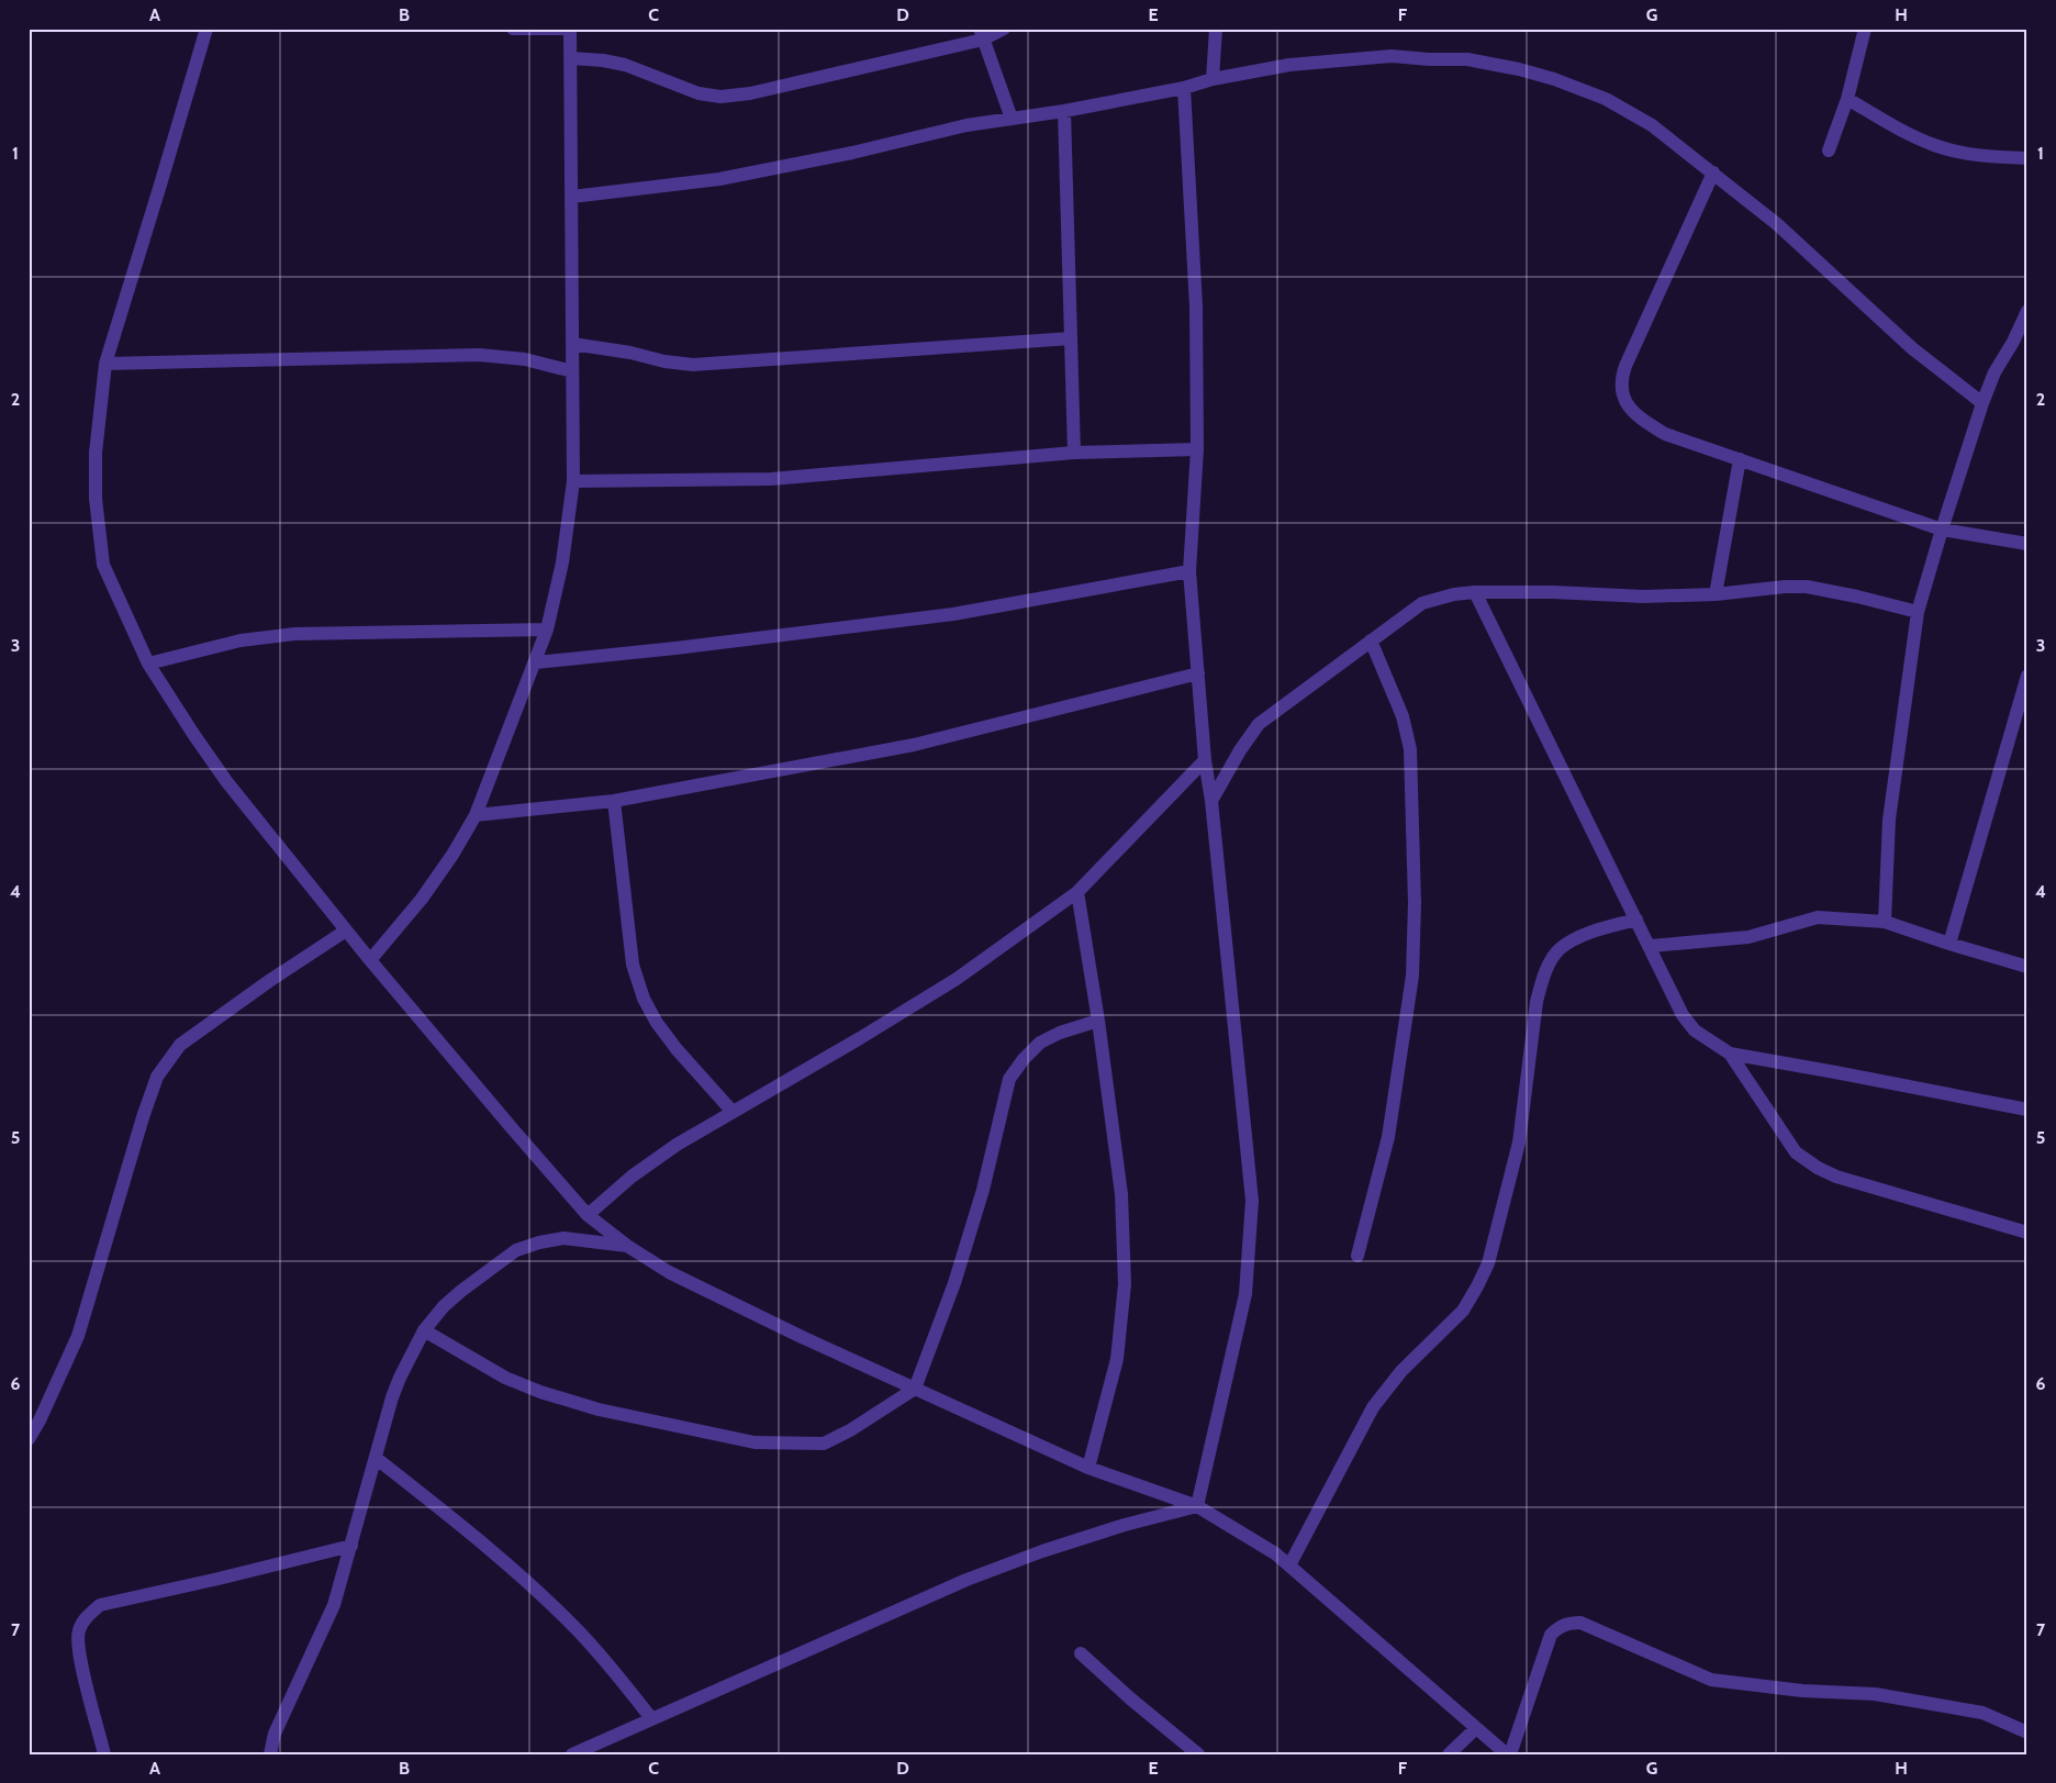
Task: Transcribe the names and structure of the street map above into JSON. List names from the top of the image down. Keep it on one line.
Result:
{"grid":{"columns":["A","B","C","D","E","F","G","H"],"rows":["1","2","3","4","5","6","7"]}}
